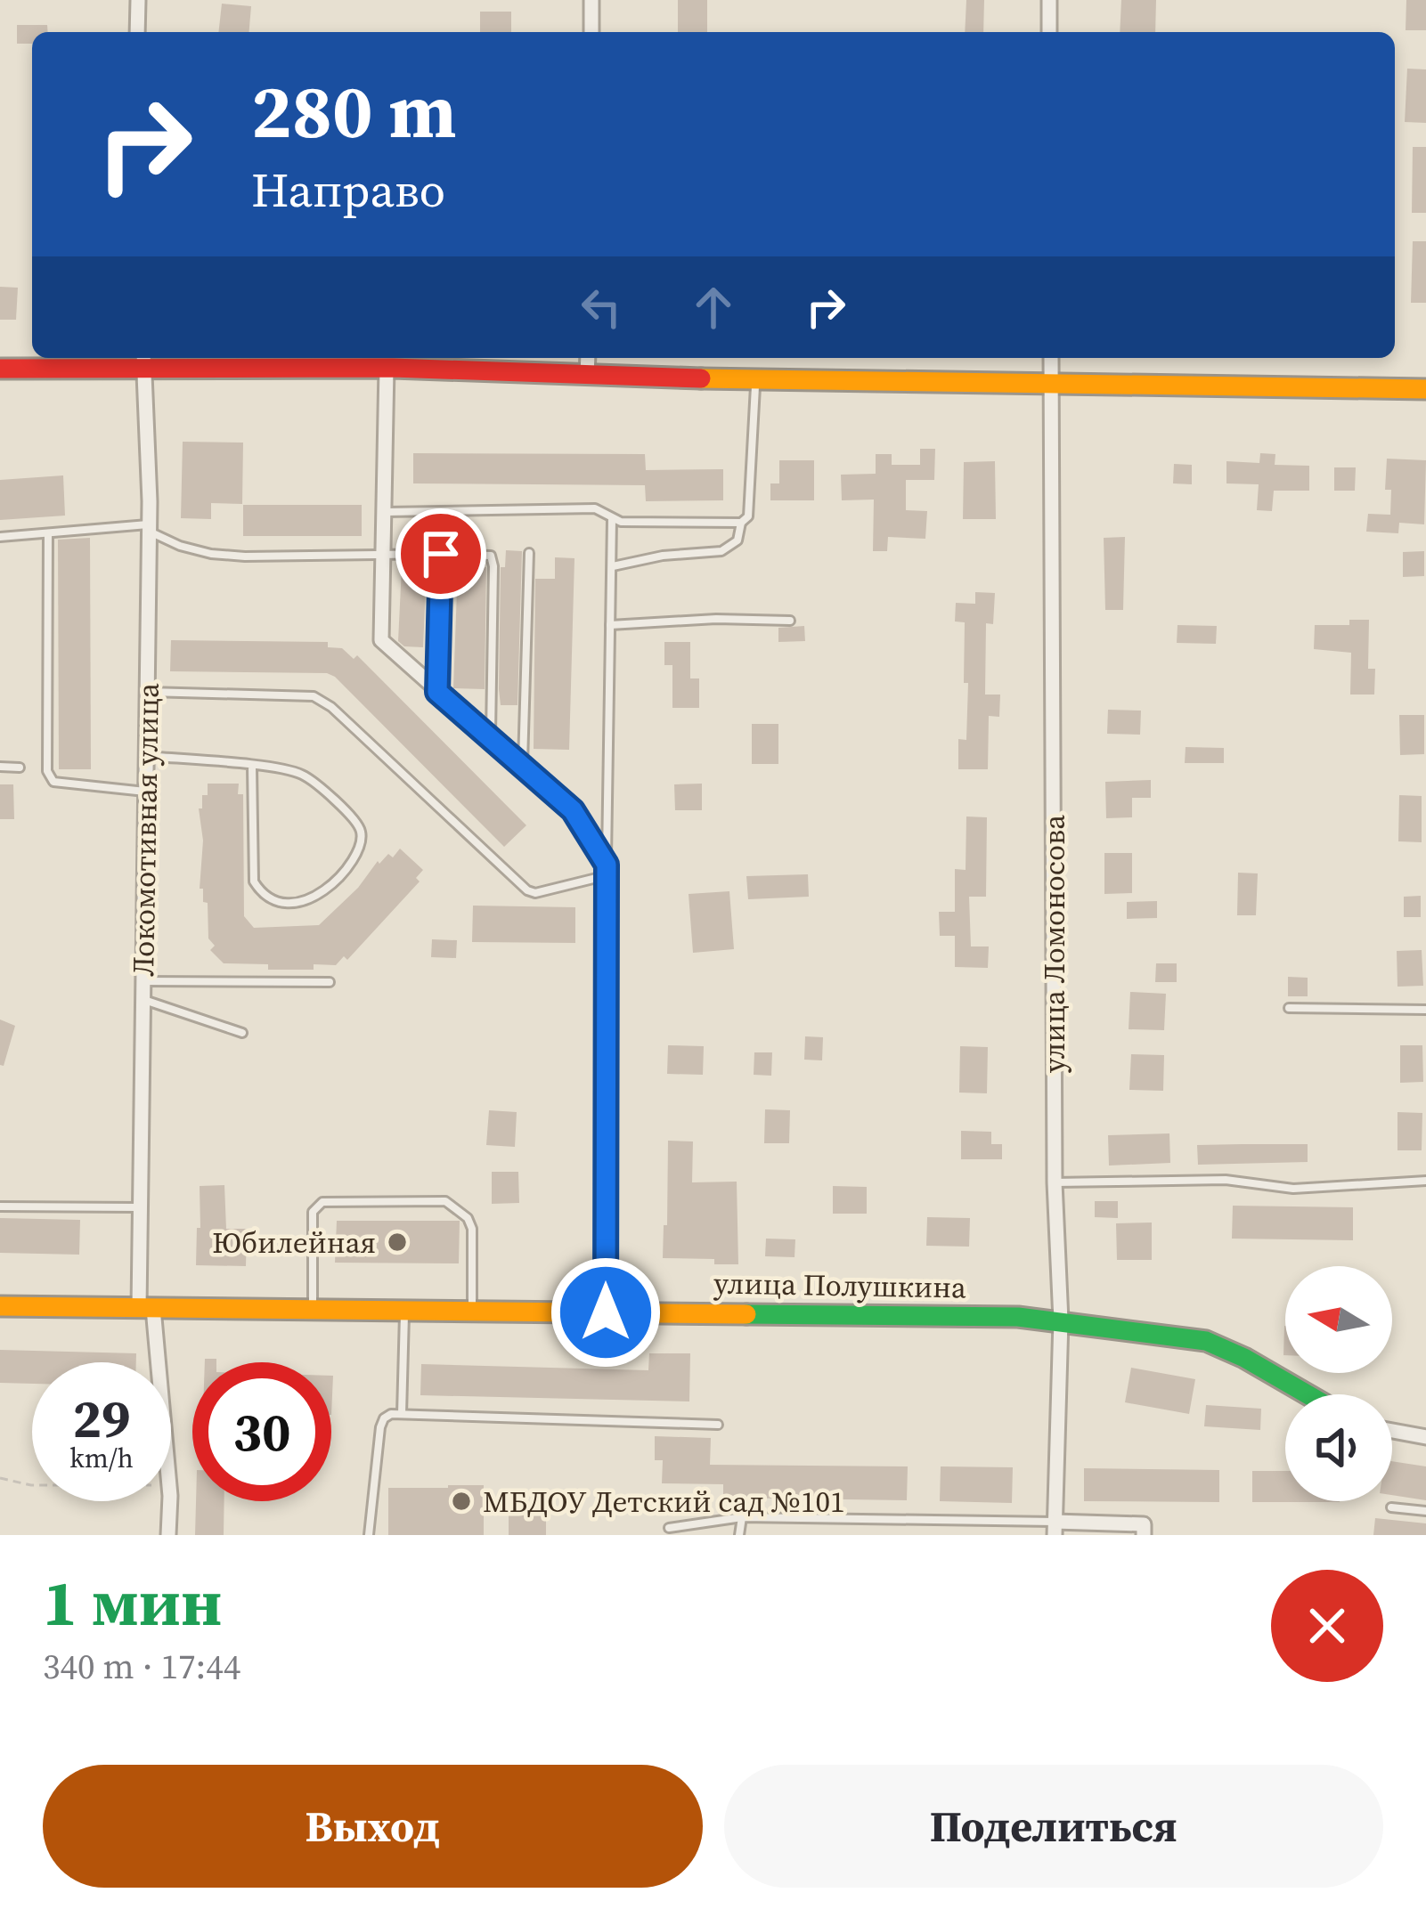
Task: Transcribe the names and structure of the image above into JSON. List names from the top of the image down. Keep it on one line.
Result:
{"streets":{"main road":["улица Полушкина"],"street":["Локомотивная улица","улица Ломоносова"]},"crossings":[["Локомотивная улица","улица Полушкина"],["улица Ломоносова","улица Полушкина"]],"places":["Юбилейная","МБДОУ Детский сад №101"],"north":"left","page":{"turn":["280 m","Направо"],"speed":"29 km/h","limit":"30","heading":["1 мин","340 m · 17:44"],"buttons":["Выход","Поделиться"]}}
